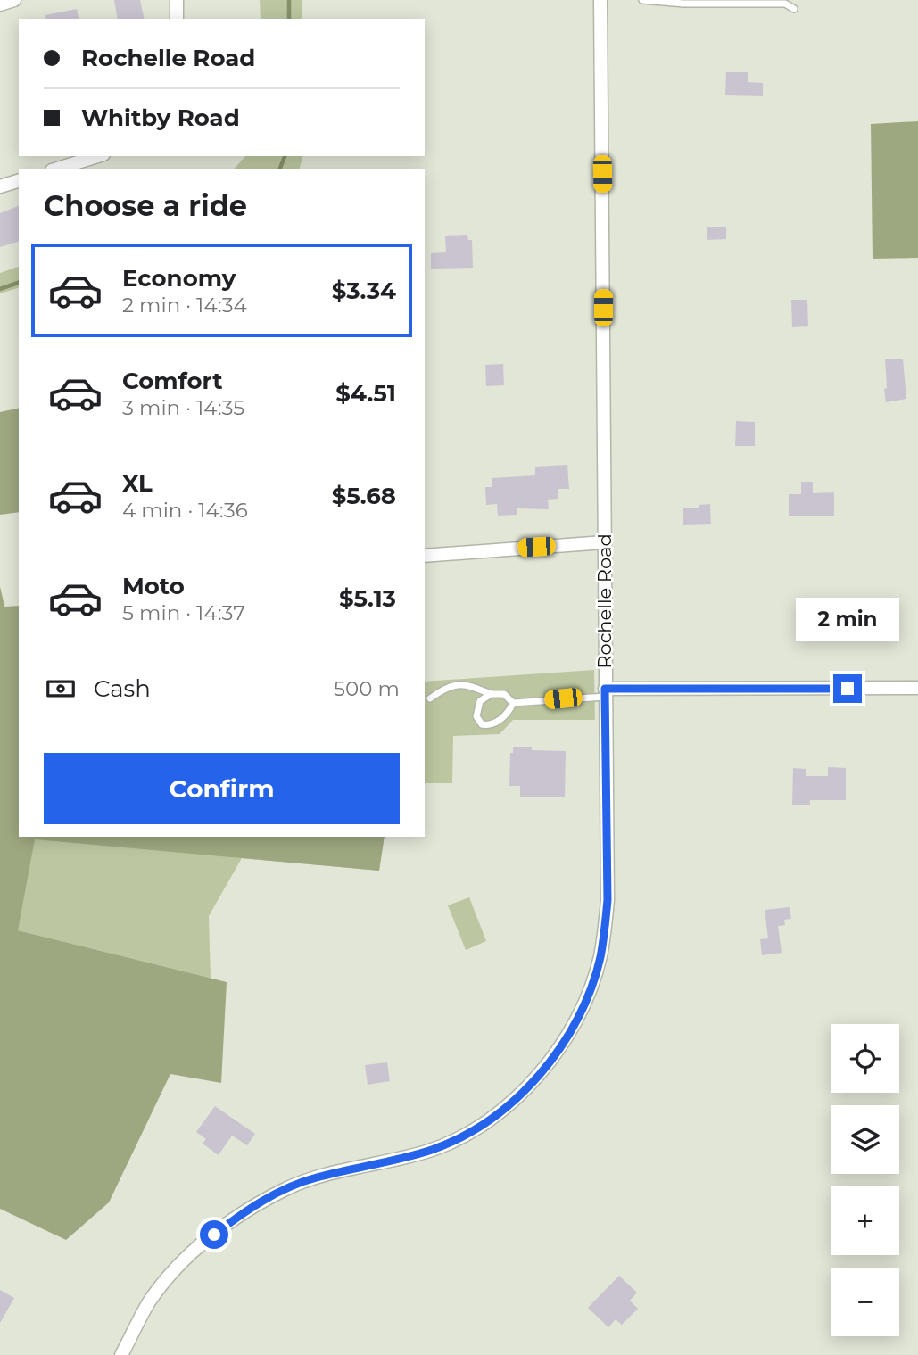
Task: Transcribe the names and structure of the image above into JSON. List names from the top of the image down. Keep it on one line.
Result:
{"streets":{"street":["Rochelle Road"]},"page":{"banner":["Rochelle Road","Whitby Road"],"heading":"Choose a ride","list":[{"name":"Economy","note":"2 min · 14:34","value":"$3.34"},{"name":"Comfort","note":"3 min · 14:35","value":"$4.51"},{"name":"XL","note":"4 min · 14:36","value":"$5.68"},{"name":"Moto","note":"5 min · 14:37","value":"$5.13"}],"bubble":"2 min","pay":["Cash","500 m"],"buttons":"Confirm","map_buttons":["+","−"]}}
